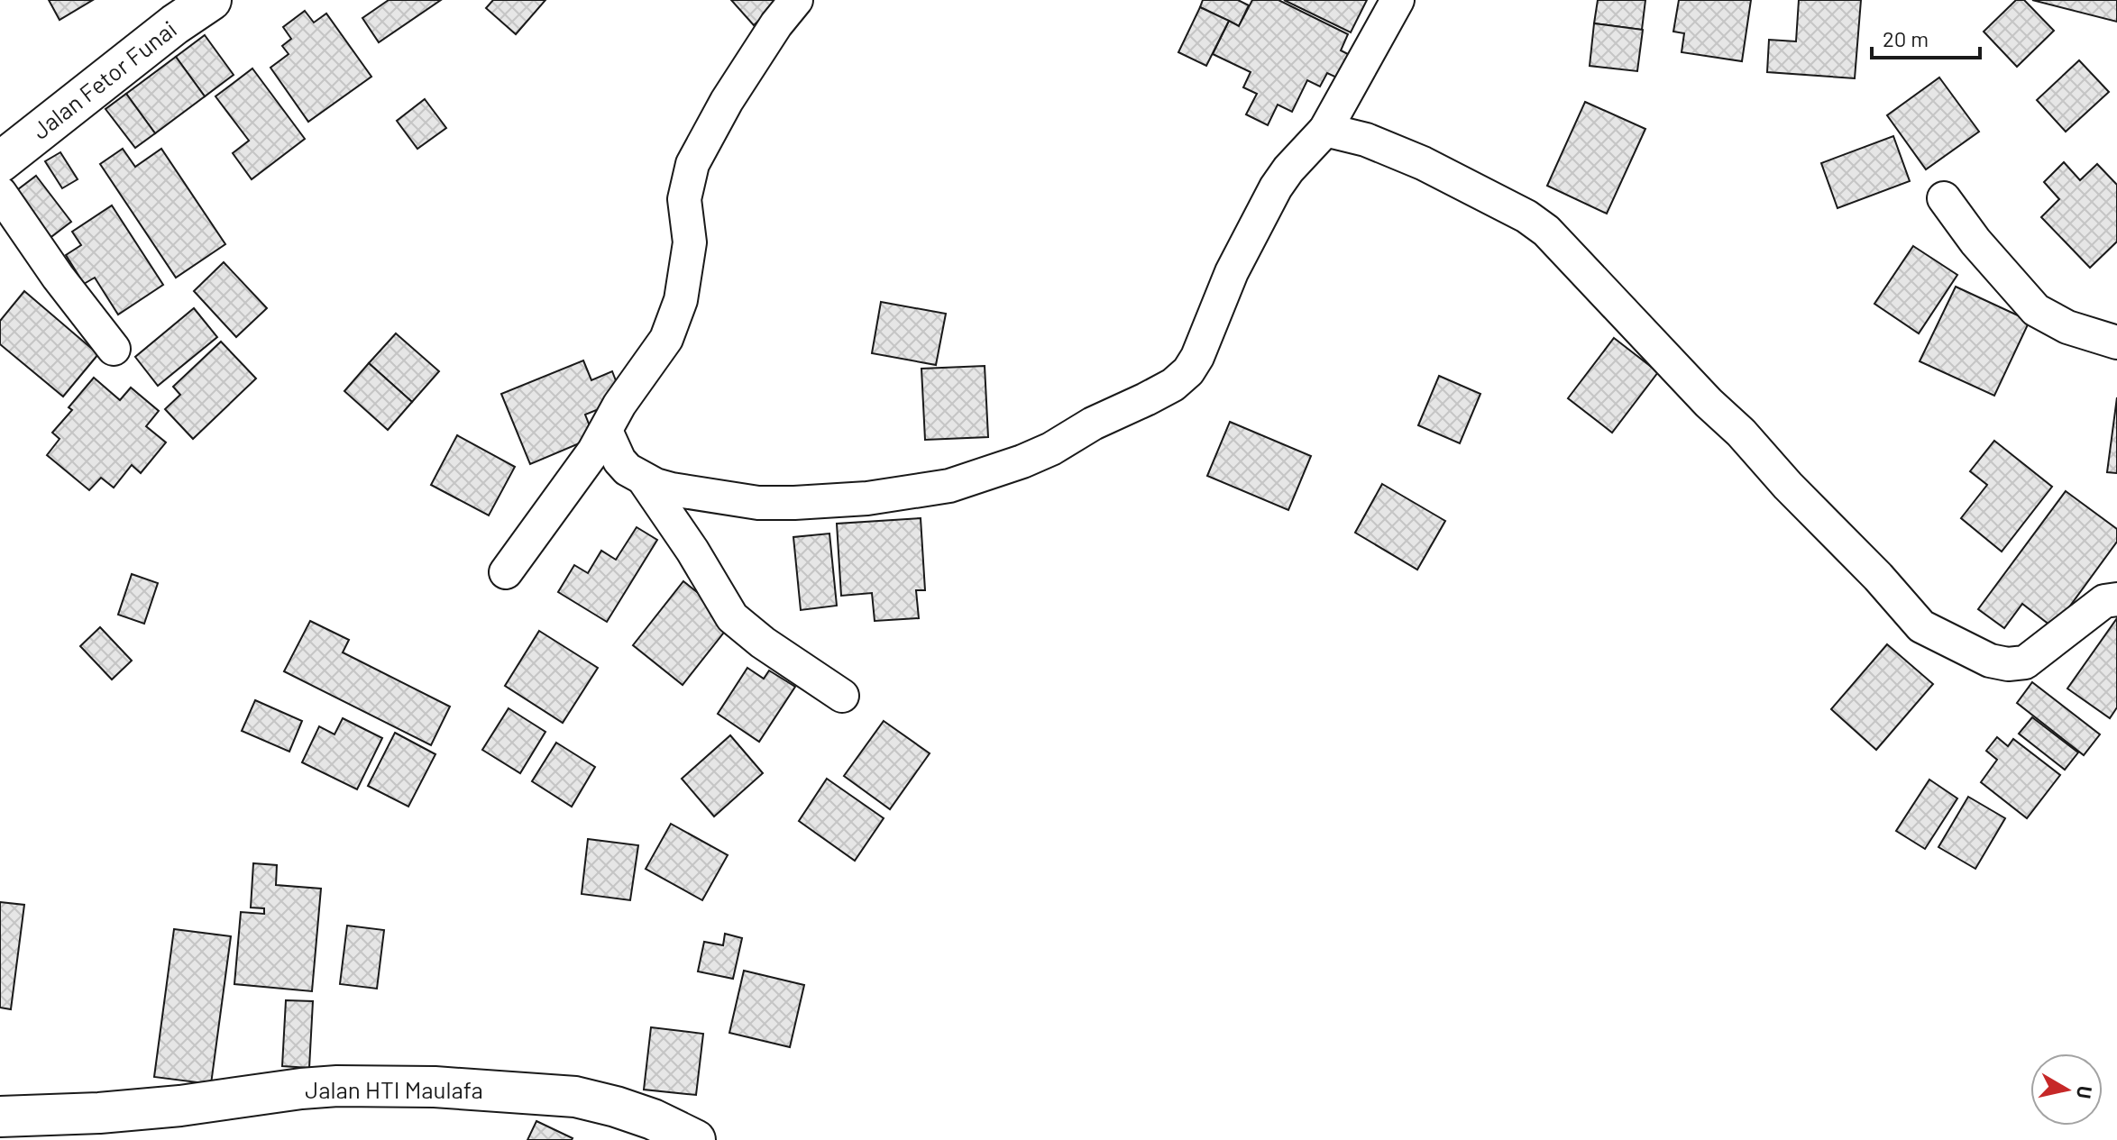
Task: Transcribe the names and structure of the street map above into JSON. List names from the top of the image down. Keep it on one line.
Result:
{"streets":{"street":["Jalan Fetor Funai","Jalan HTI Maulafa"]},"scale_bar":"20 m","north":"right"}
